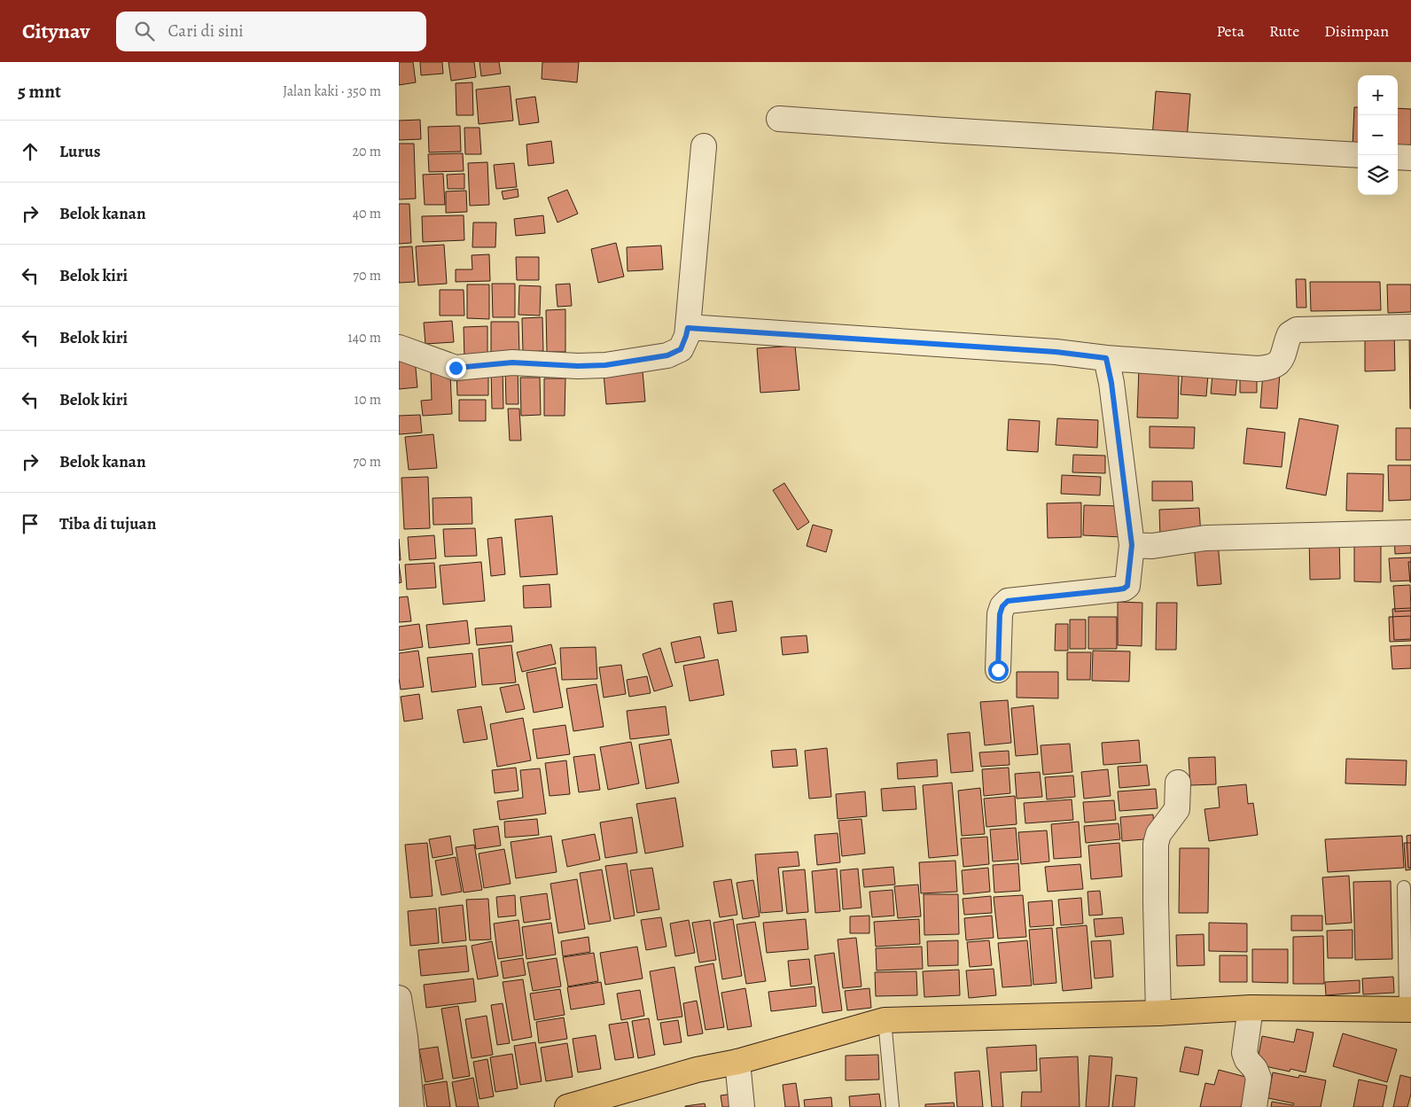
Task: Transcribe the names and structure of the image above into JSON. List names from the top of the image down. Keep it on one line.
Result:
{"page":{"header":"Citynav","search":"Cari di sini","nav":["Peta","Rute","Disimpan"],"heading":["5 mnt","Jalan kaki · 350 m"],"map_buttons":["+","−"],"list":[["Lurus","20 m"],["Belok kanan","40 m"],["Belok kiri","70 m"],["Belok kiri","140 m"],["Belok kiri","10 m"],["Belok kanan","70 m"],"Tiba di tujuan"]}}
